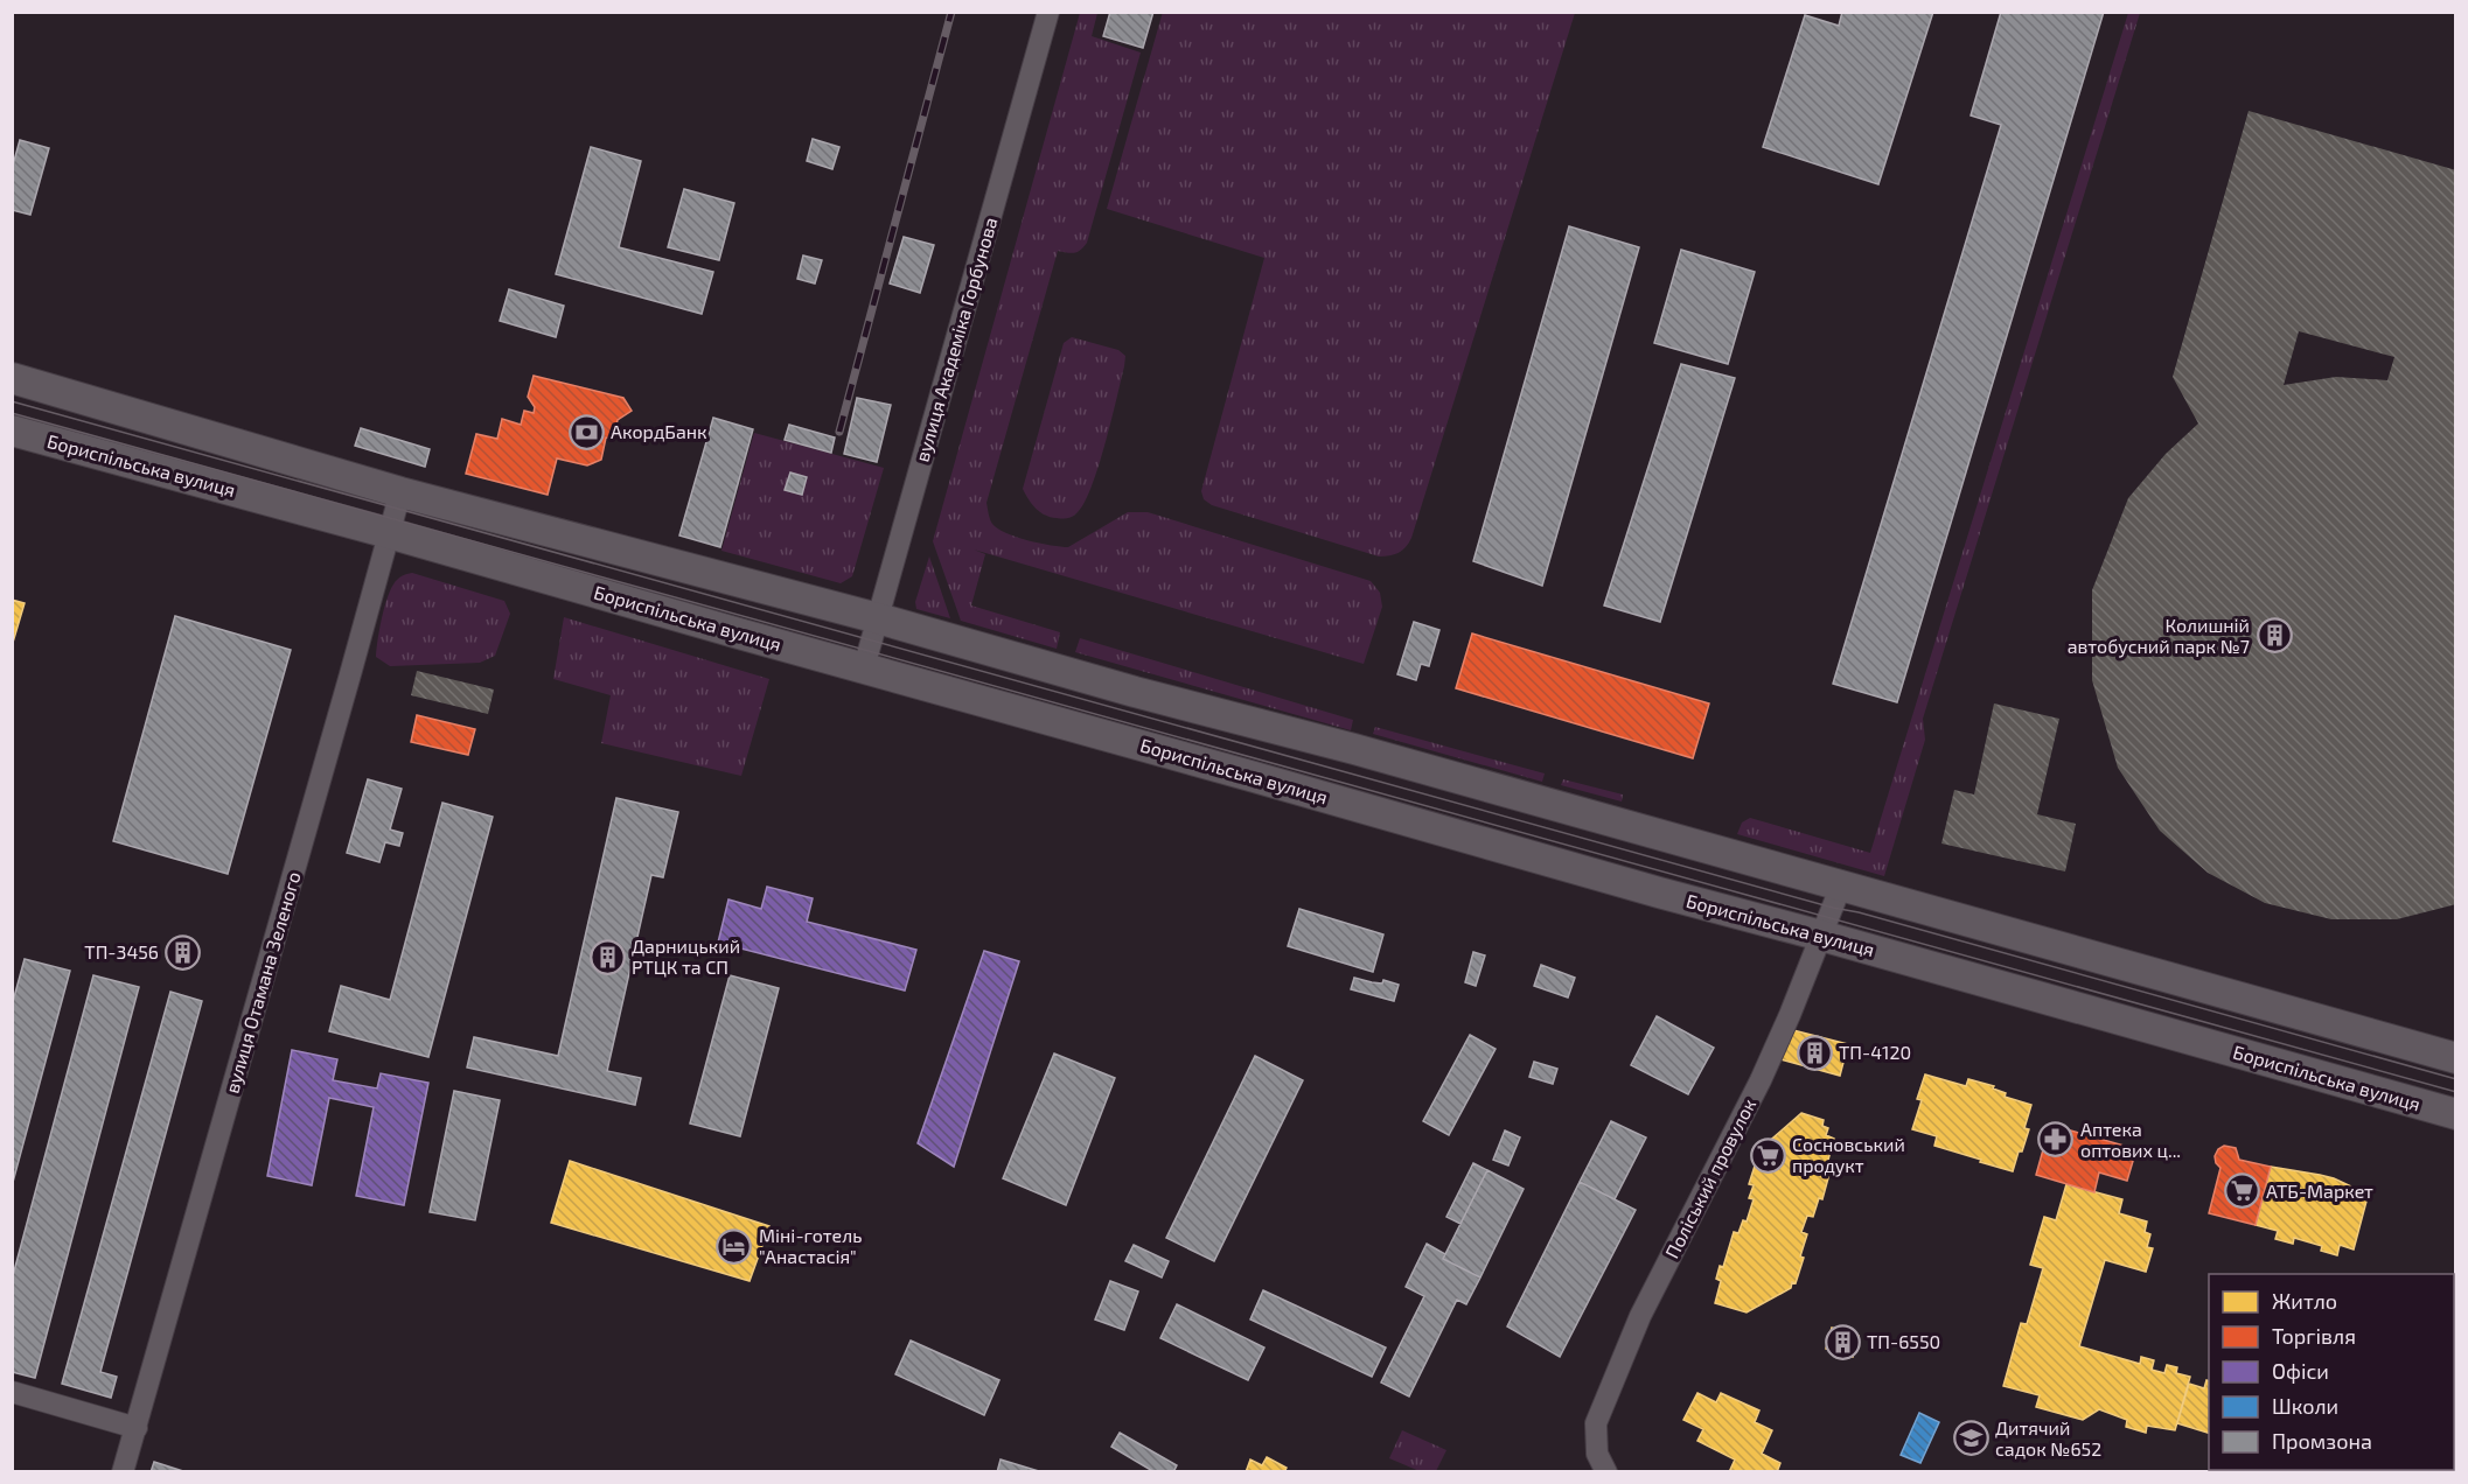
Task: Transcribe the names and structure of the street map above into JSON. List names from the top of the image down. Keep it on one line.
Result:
{"streets":{"main road":["Бориспільська вулиця"],"street":["вулиця Академіка Горбунова","вулиця Отамана Зеленого","Поліський провулок"]},"crossings":[["вулиця Академіка Горбунова","Бориспільська вулиця"],["Бориспільська вулиця","вулиця Отамана Зеленого"],["Бориспільська вулиця","Поліський провулок"]],"places":{"bank":["АкордБанк"],"building":["Колишній автобусний парк №7","ТП-3456","Дарницький РТЦК та СП","ТП-4120","ТП-6550"],"pharmacy":["Аптека оптових ц..."],"supermarket":["Сосновський продукт","АТБ-Маркет"],"hotel":["Міні-готель \"Анастасія\""],"school or university":["Дитячий садок №652"]},"legend":["Житло","Торгівля","Офіси","Школи","Промзона"]}
